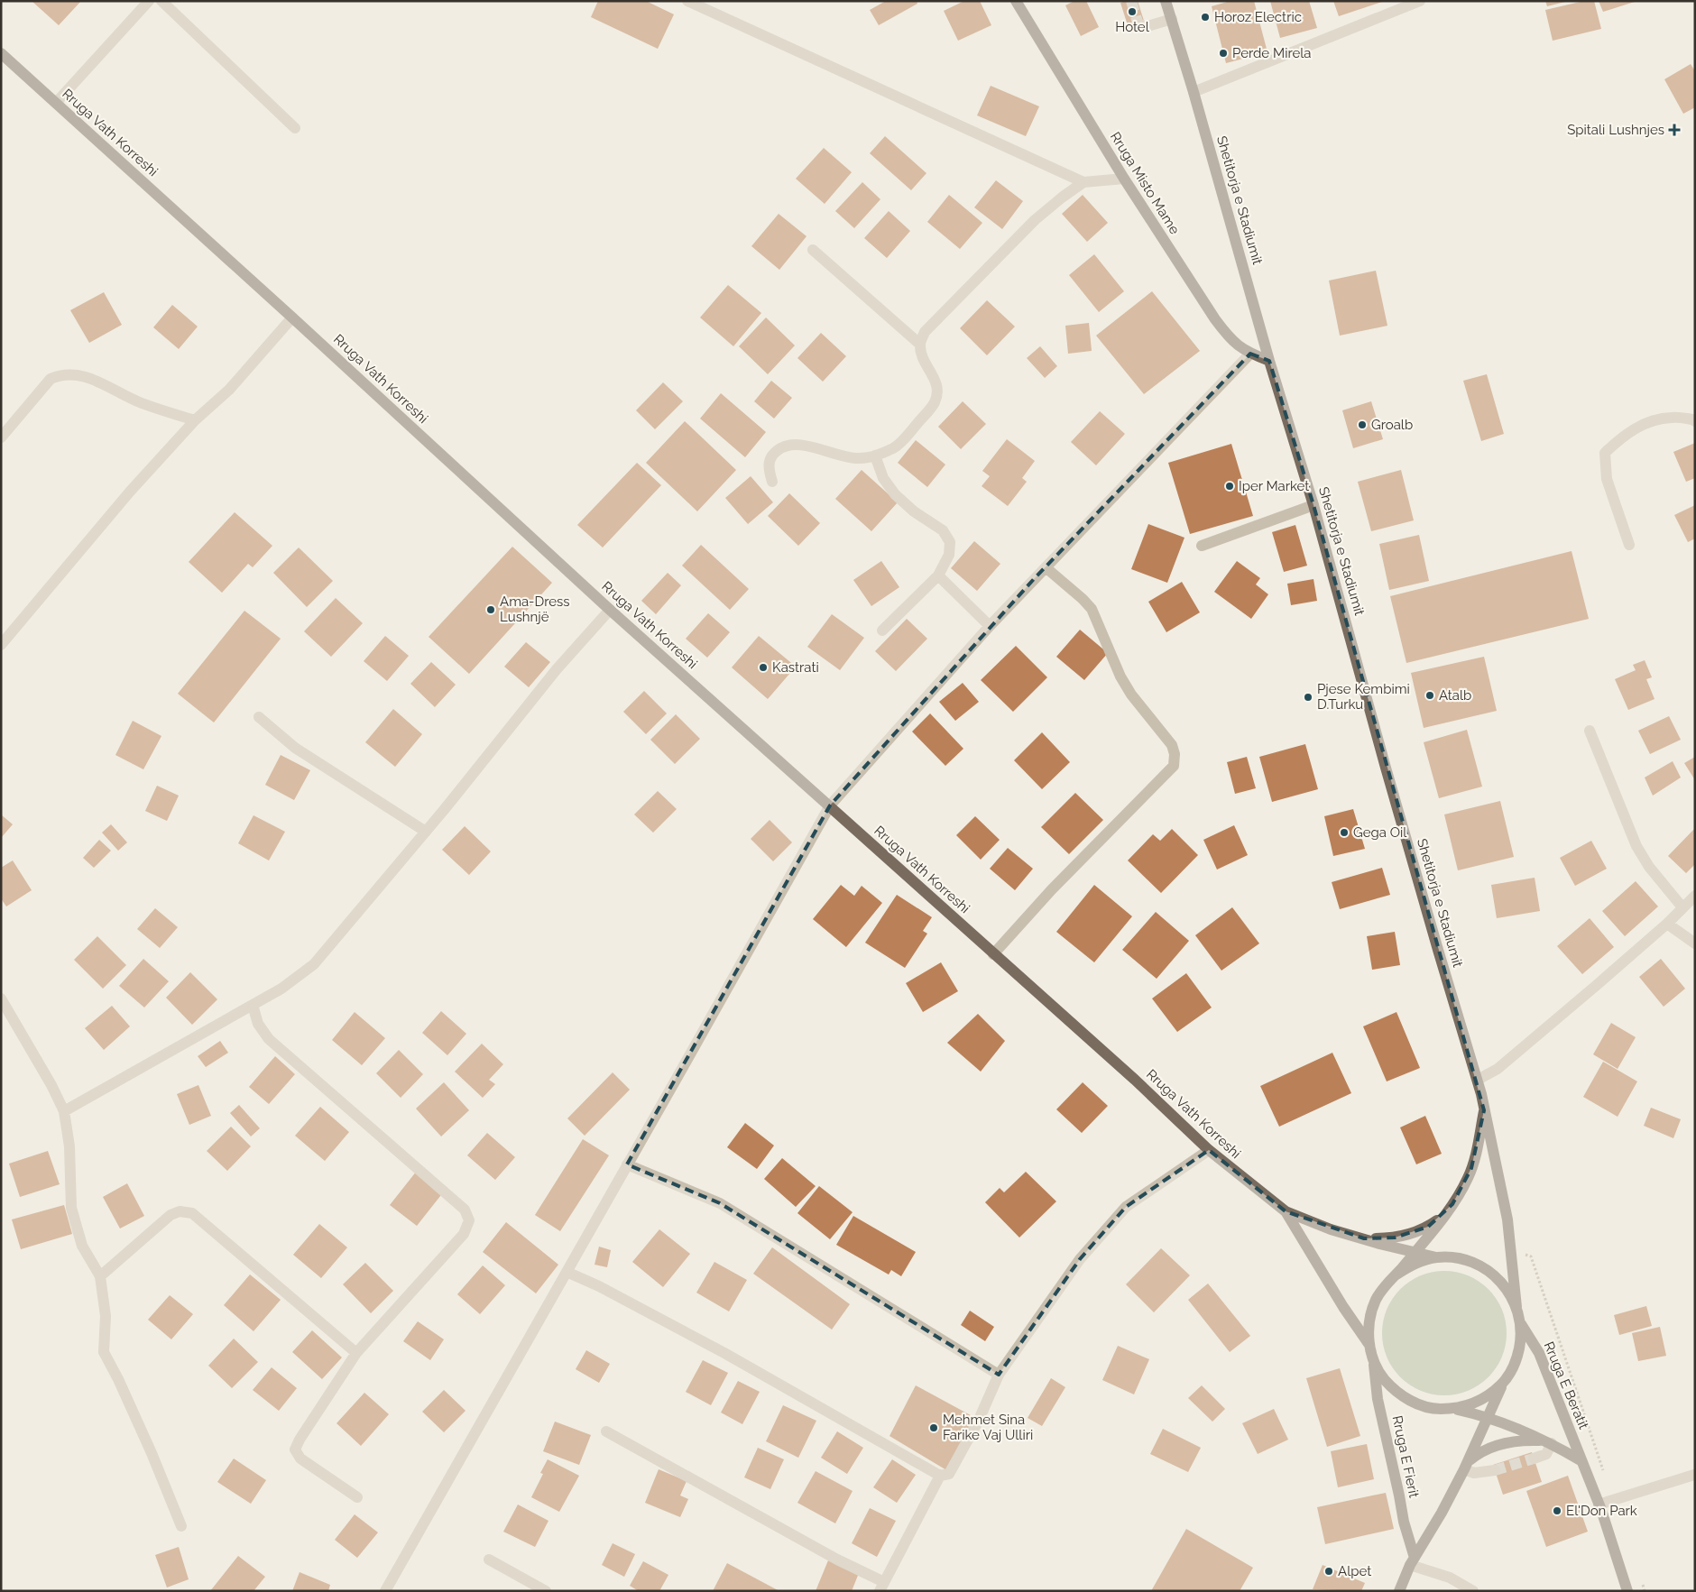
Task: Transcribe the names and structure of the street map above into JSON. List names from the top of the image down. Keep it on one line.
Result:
{"streets":{"main road":["Rruga Vath Korreshi","Rruga Misto Mame","Shetitorja e Stadiumit","Rruga E Beratit","Rruga E Fierit"]},"crossings":[["Rruga Vath Korreshi","Shetitorja e Stadiumit"],["Rruga Vath Korreshi","Rruga E Beratit"],["Rruga Vath Korreshi","Rruga E Fierit"],["Rruga Misto Mame","Shetitorja e Stadiumit"],["Shetitorja e Stadiumit","Rruga E Beratit"],["Shetitorja e Stadiumit","Rruga E Fierit"],["Rruga E Beratit","Rruga E Fierit"]],"places":{"other":["Hotel","Horoz Electric","Perde Mirela","Groalb","Iper Market","Ama-Dress Lushnjë","Kastrati","Atalb","Pjese Kembimi D.Turku","Gega Oil","Mehmet Sina Farike Vaj Ulliri","El'Don Park","Alpet"],"health":["Spitali Lushnjes"]}}
